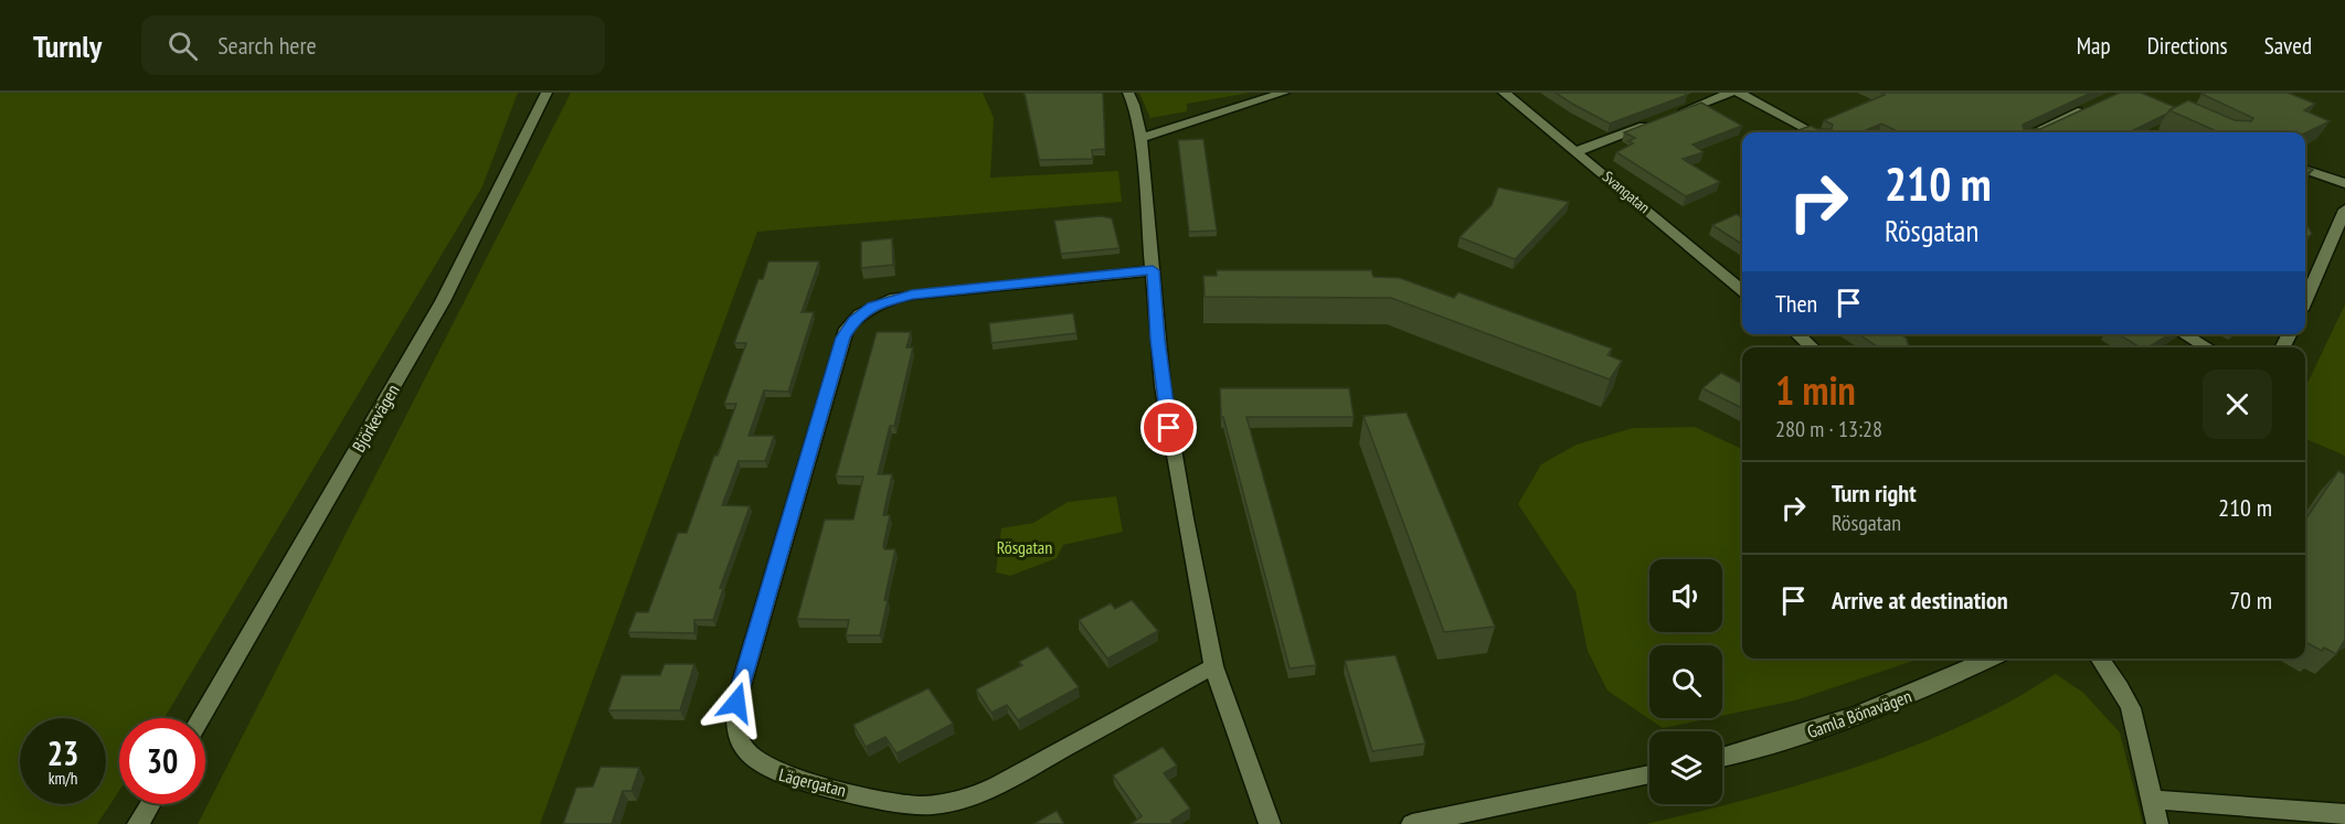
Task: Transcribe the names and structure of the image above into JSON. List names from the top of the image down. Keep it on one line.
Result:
{"streets":{"street":["Svangatan","Björkevägen","Gamla Bönavägen","Lägergatan"]},"parks":["Rösgatan"],"page":{"header":"Turnly","search":"Search here","nav":["Map","Directions","Saved"],"turn":["210 m","Rösgatan"],"then":"Then","heading":["1 min","280 m · 13:28"],"list":[{"name":"Turn right","note":"Rösgatan","value":"210 m"},{"name":"Arrive at destination","value":"70 m"}],"speed":"23 km/h","limit":"30"}}
